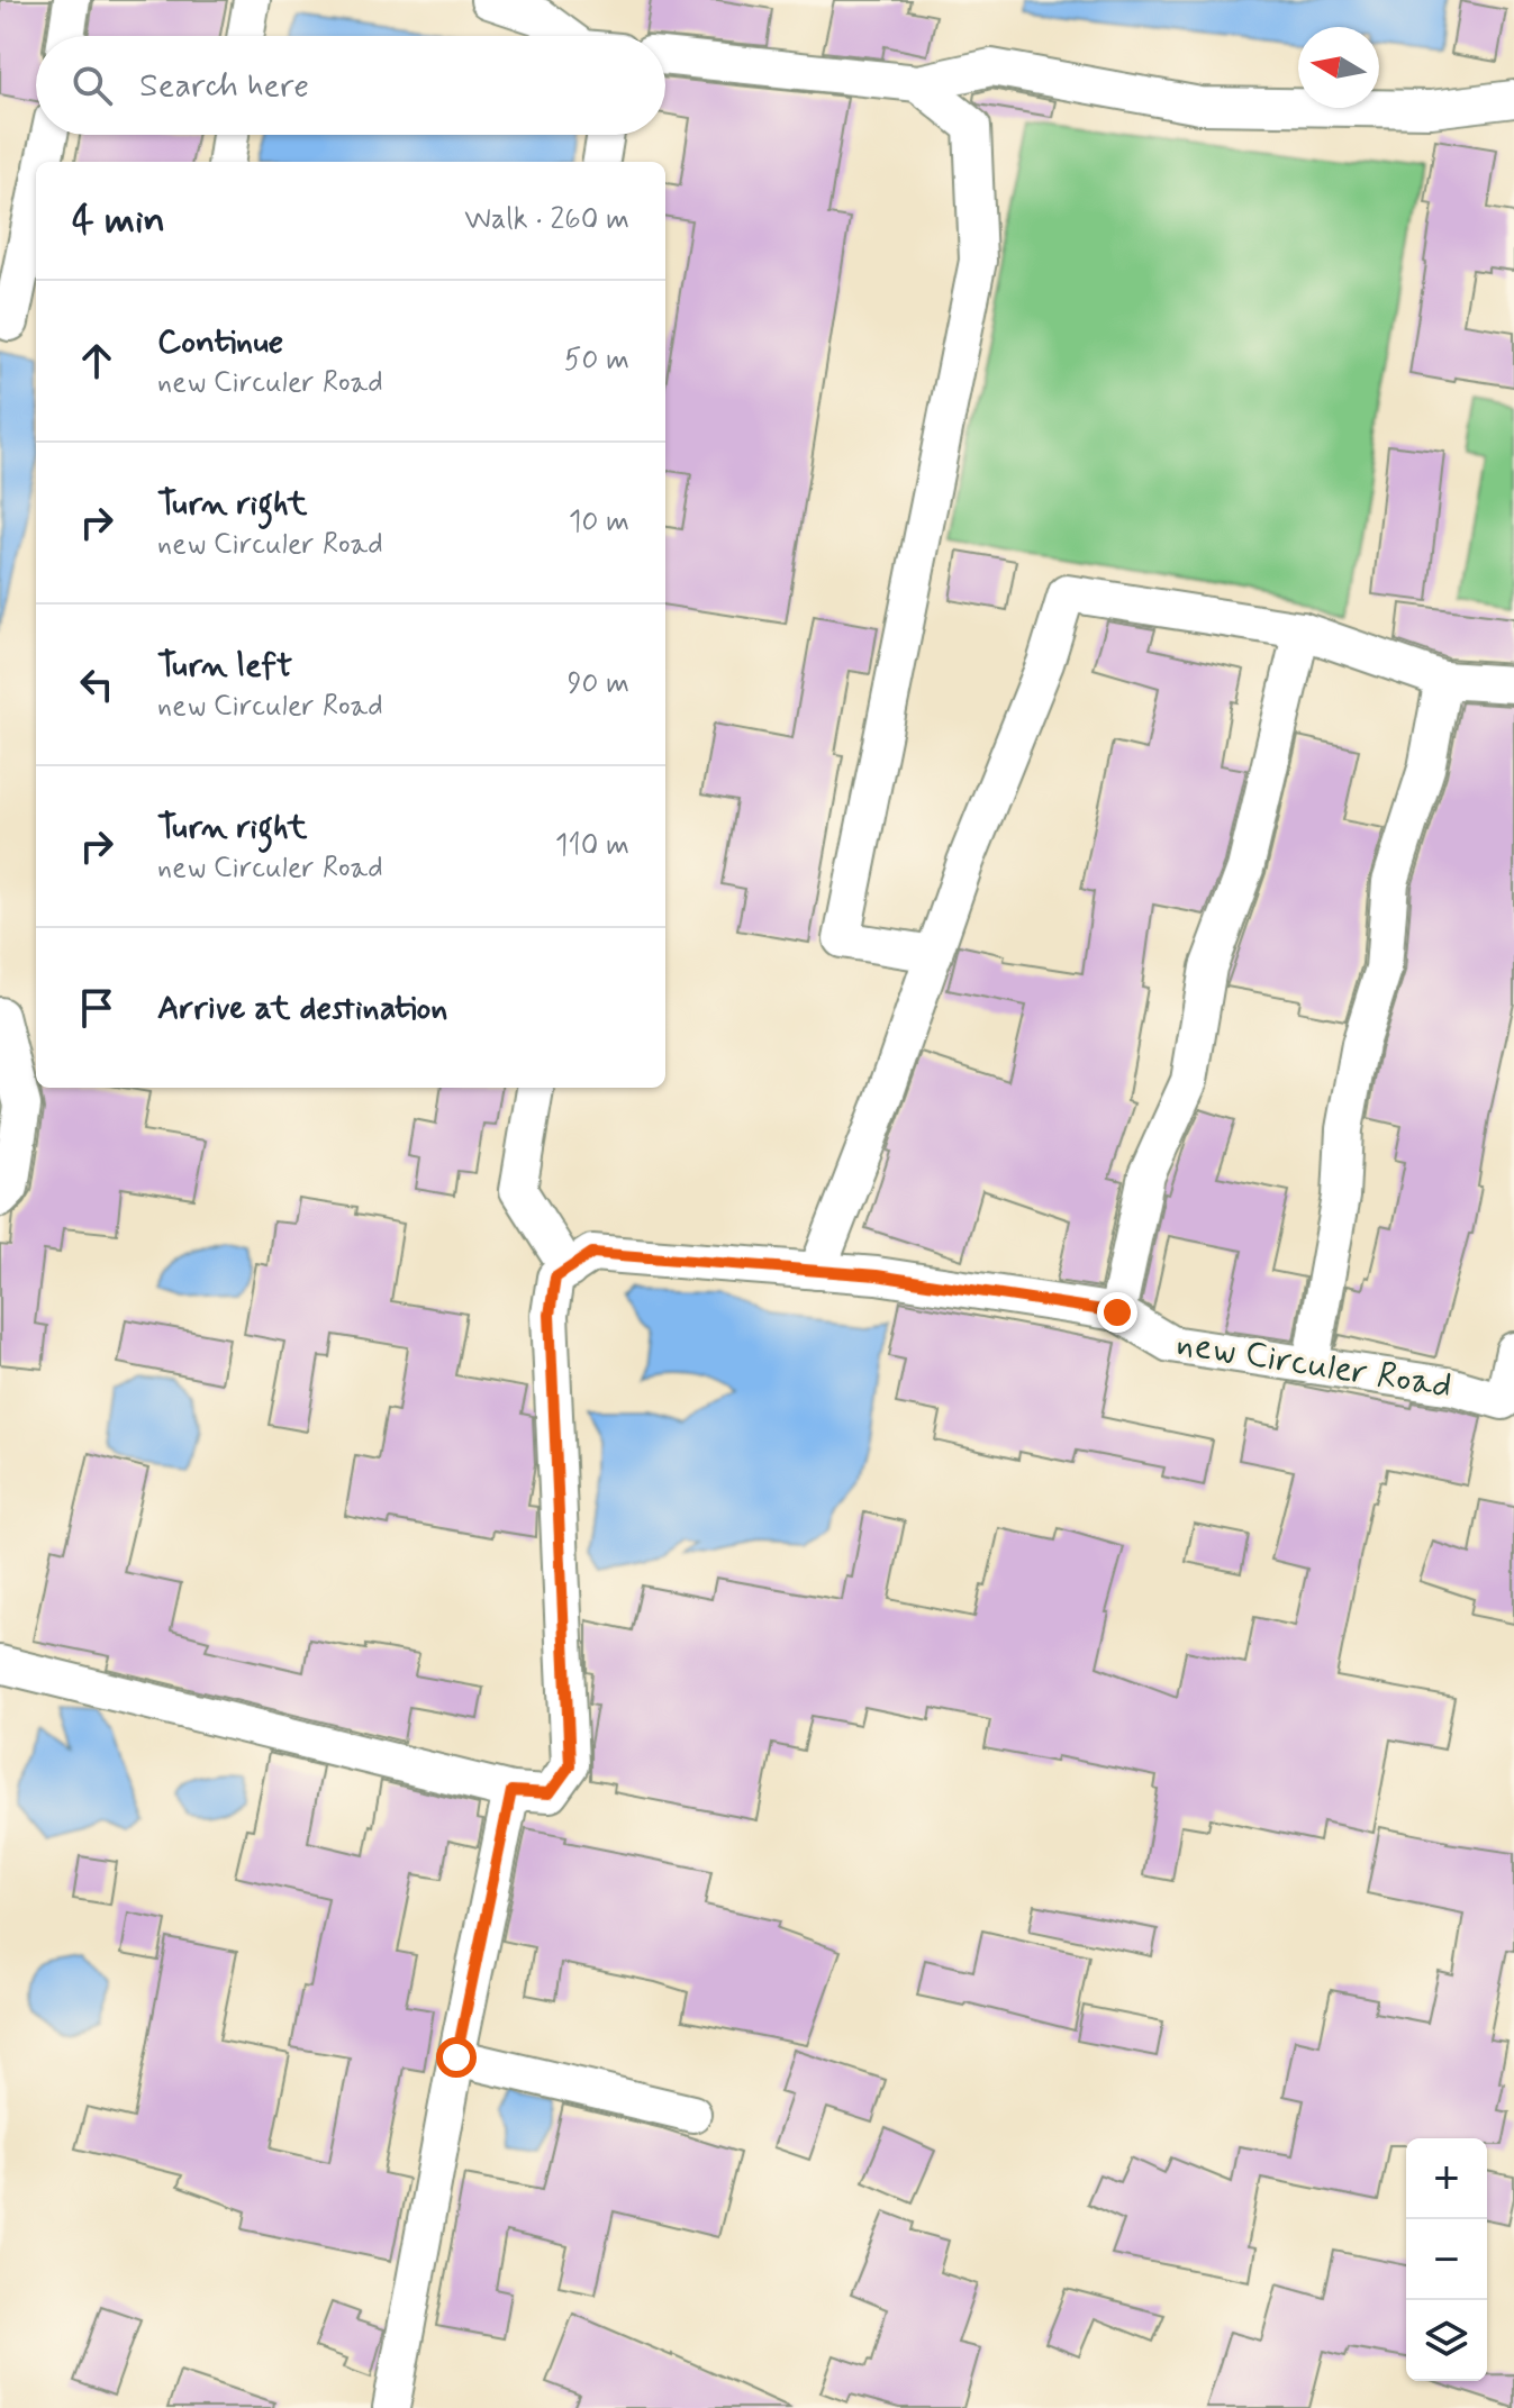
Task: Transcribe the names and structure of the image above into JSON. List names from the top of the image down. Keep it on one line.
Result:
{"streets":{"street":["new Circuler Road"]},"north":"left","page":{"search":"Search here","heading":["4 min","Walk · 260 m"],"list":[["Continue","new Circuler Road","50 m"],["Turn right","new Circuler Road","10 m"],["Turn left","new Circuler Road","90 m"],["Turn right","new Circuler Road","110 m"],"Arrive at destination"],"map_buttons":["+","−"]}}
